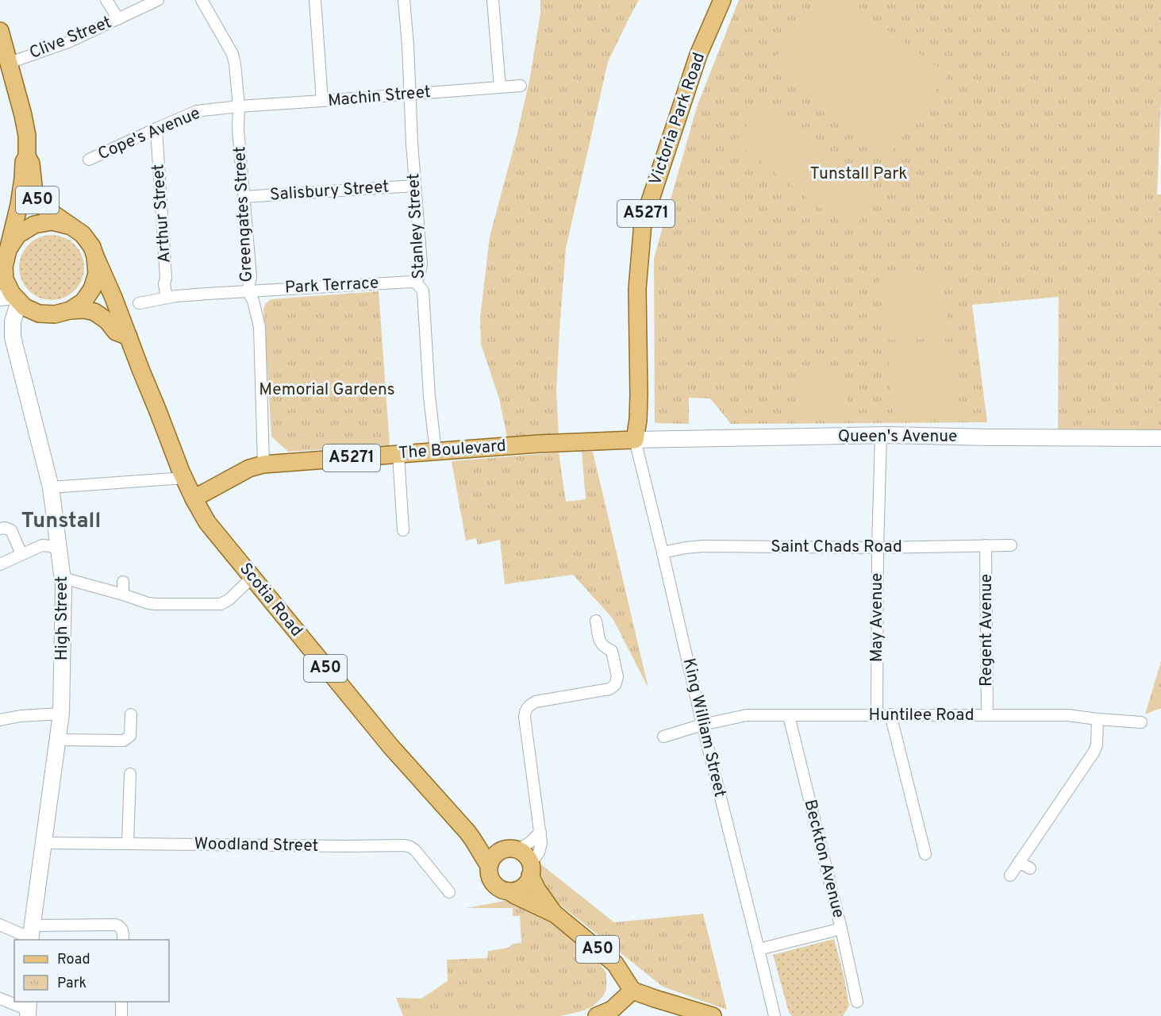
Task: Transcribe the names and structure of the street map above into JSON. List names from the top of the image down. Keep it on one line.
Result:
{"streets":{"main road":["Victoria Park Road","A50","A5271","The Boulevard","Scotia Road"],"street":["Clive Street","Machin Street","Cope's Avenue","Salisbury Street","Arthur Street","Greengates Street","Stanley Street","Park Terrace","Queen's Avenue","Saint Chads Road","May Avenue","High Street","Regent Avenue","Huntilee Road","King William Street","Woodland Street","Beckton Avenue"]},"crossings":[["Clive Street","A50"],["Machin Street","Cope's Avenue"],["Machin Street","Greengates Street"],["Machin Street","Stanley Street"],["Victoria Park Road","Queen's Avenue"],["Victoria Park Road","The Boulevard"],["Victoria Park Road","King William Street"],["Cope's Avenue","Arthur Street"],["Cope's Avenue","Greengates Street"],["Salisbury Street","Greengates Street"],["Salisbury Street","Stanley Street"],["A50","Scotia Road"],["A50","High Street"],["Arthur Street","Park Terrace"],["Greengates Street","Park Terrace"],["Greengates Street","The Boulevard"],["Stanley Street","Park Terrace"],["Stanley Street","The Boulevard"],["Queen's Avenue","The Boulevard"],["Queen's Avenue","May Avenue"],["Queen's Avenue","King William Street"],["The Boulevard","Scotia Road"],["The Boulevard","King William Street"],["Saint Chads Road","May Avenue"],["Saint Chads Road","Regent Avenue"],["Saint Chads Road","King William Street"],["Scotia Road","High Street"],["May Avenue","Huntilee Road"],["High Street","Woodland Street"],["Regent Avenue","Huntilee Road"],["Huntilee Road","King William Street"],["Huntilee Road","Beckton Avenue"]],"districts":["Tunstall"],"parks":["Tunstall Park","Memorial Gardens"],"legend":["Road","Park"]}
